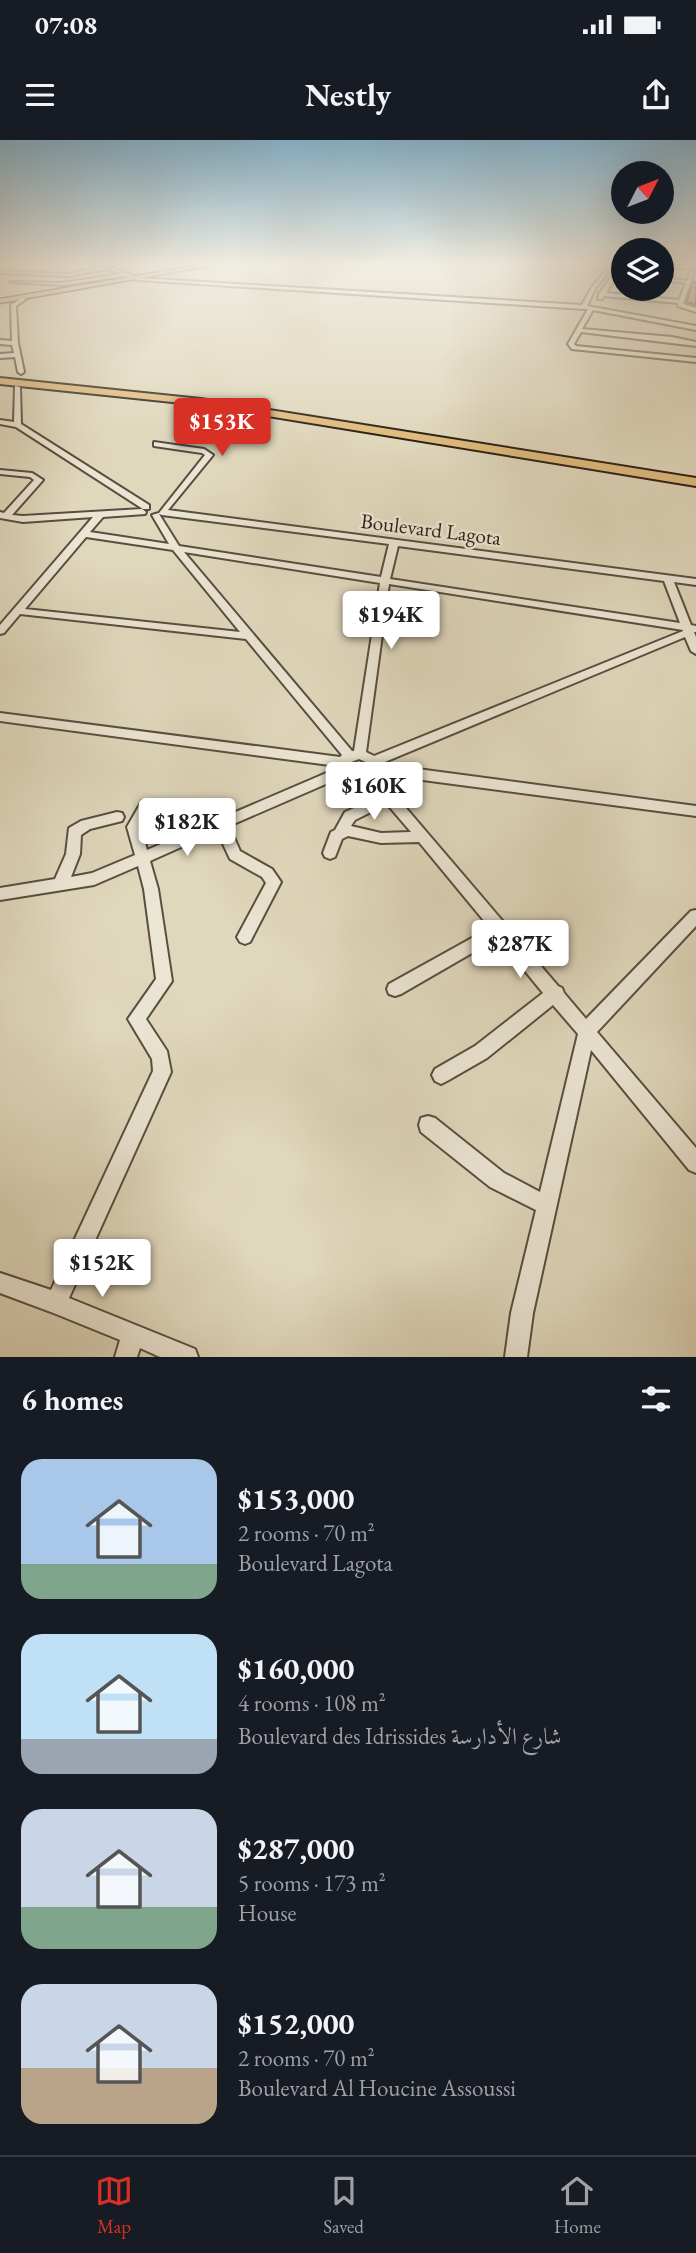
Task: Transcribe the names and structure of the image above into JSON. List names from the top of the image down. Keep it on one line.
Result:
{"streets":{"street":["Boulevard Lagota"]},"north":"top right","page":{"status":"07:08","header":"Nestly","price":["$153K","$194K","$160K","$182K","$287K","$152K"],"heading":"6 homes","list":[{"name":"$153,000","note":"2 rooms · 70 m² · Boulevard Lagota"},{"name":"$160,000","note":"4 rooms · 108 m² · Boulevard des Idrissides شارع الأدارسة"},{"name":"$287,000","note":"5 rooms · 173 m² · House"},{"name":"$152,000","note":"2 rooms · 70 m² · Boulevard Al Houcine Assoussi"}],"tabs":["Map","Saved","Home"]}}
